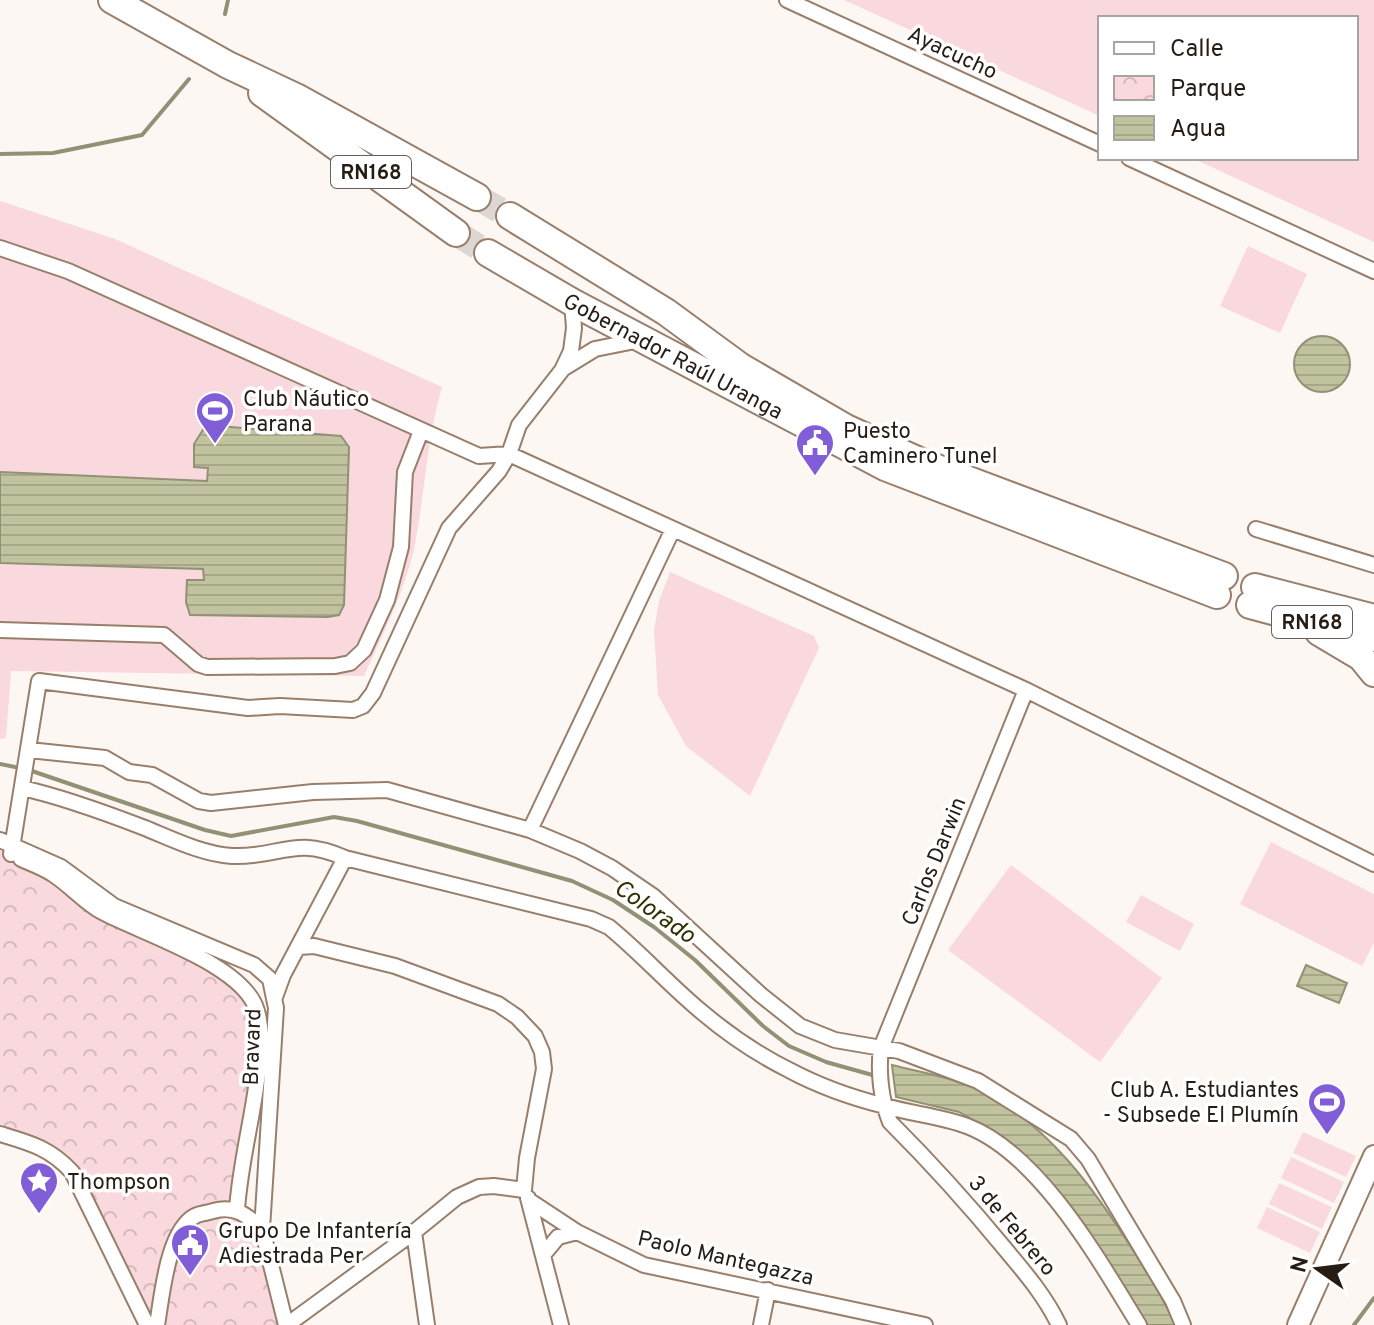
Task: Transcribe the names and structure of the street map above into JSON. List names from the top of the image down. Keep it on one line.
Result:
{"streets":{"highway":["RN168","Gobernador Raúl Uranga"],"street":["Ayacucho","Carlos Darwin","Bravard","3 de Febrero","Paolo Mantegazza"]},"crossings":[["Bravard","Paolo Mantegazza"]],"water":["Colorado"],"places":{"sports":["Club Náutico Parana","Club A. Estudiantes - Subsede El Plumín"],"public building":["Puesto Caminero Tunel","Grupo De Infantería Adiestrada Per"],"place":["Thompson"]},"legend":["Calle","Parque","Agua"],"north":"left"}
